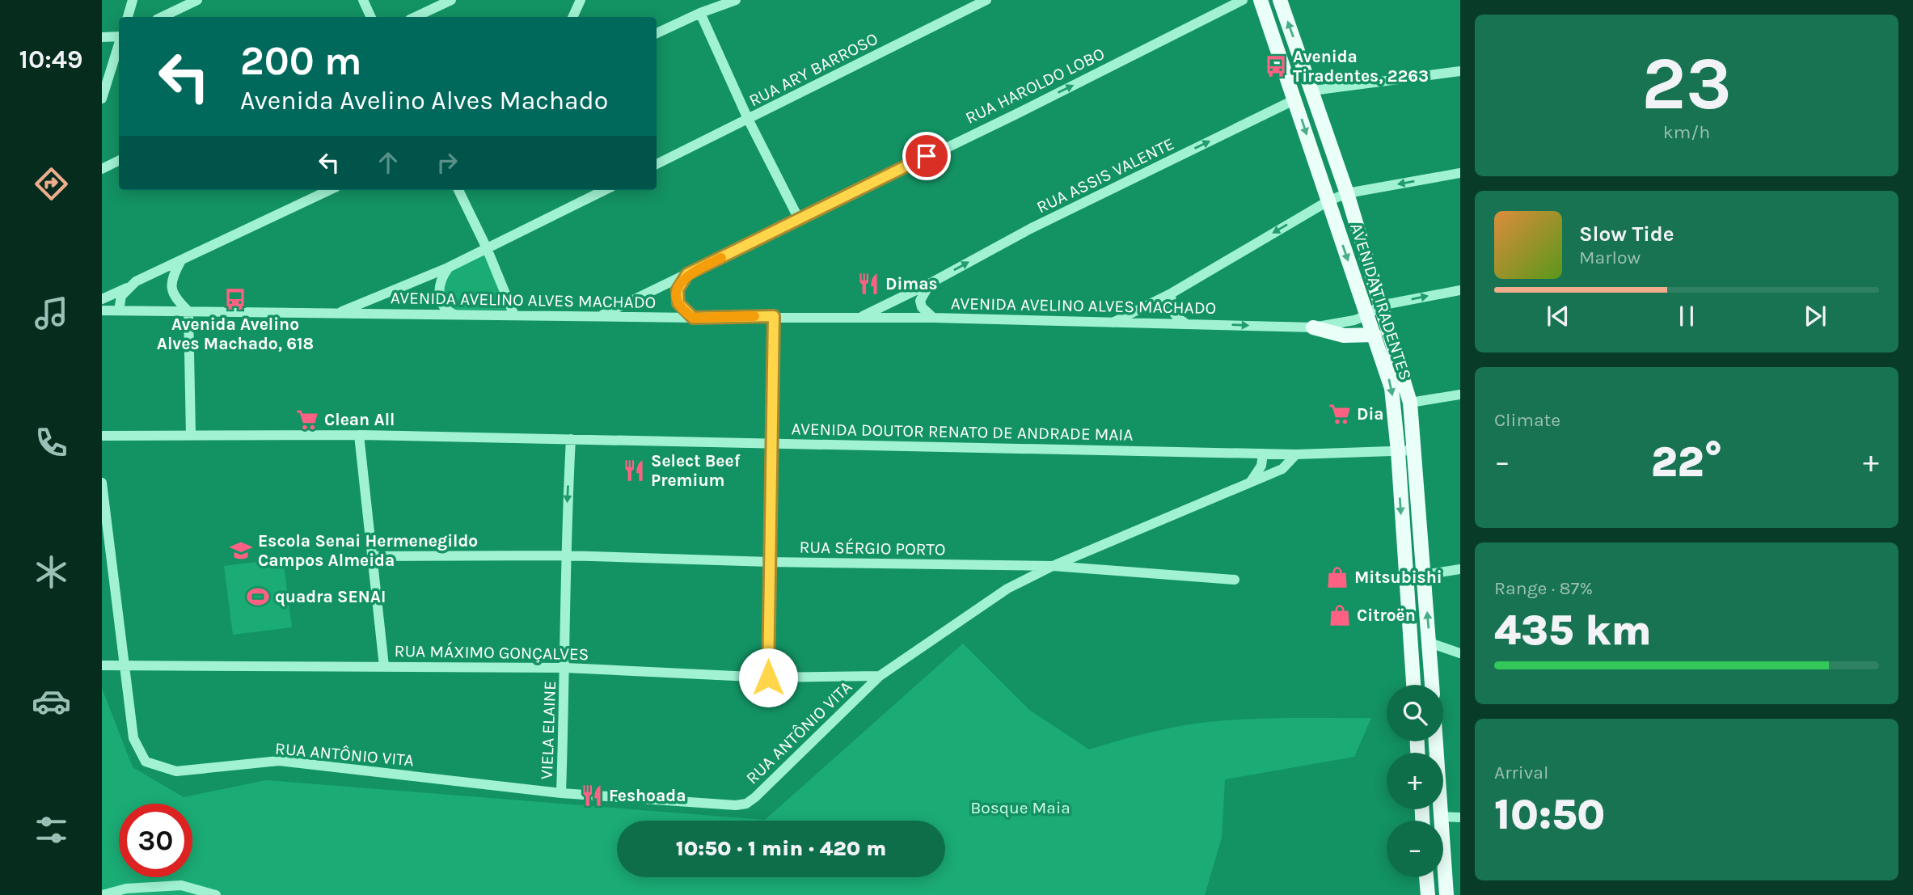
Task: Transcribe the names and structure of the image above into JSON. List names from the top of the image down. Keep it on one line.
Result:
{"streets":{"main road":["AVENIDA TIRADENTES"],"street":["RUA ARY BARROSO","RUA HAROLDO LOBO","RUA ASSIS VALENTE","AVENIDA AVELINO ALVES MACHADO","AVENIDA DOUTOR RENATO DE ANDRADE MAIA","RUA SÉRGIO PORTO","RUA MÁXIMO GONÇALVES","VIELA ELAINE","RUA ANTÔNIO VITA"]},"crossings":[["RUA HAROLDO LOBO","AVENIDA AVELINO ALVES MACHADO"],["RUA ASSIS VALENTE","AVENIDA AVELINO ALVES MACHADO"],["RUA ASSIS VALENTE","AVENIDA TIRADENTES"],["AVENIDA AVELINO ALVES MACHADO","AVENIDA TIRADENTES"],["AVENIDA TIRADENTES","AVENIDA DOUTOR RENATO DE ANDRADE MAIA"],["AVENIDA DOUTOR RENATO DE ANDRADE MAIA","VIELA ELAINE"],["AVENIDA DOUTOR RENATO DE ANDRADE MAIA","RUA ANTÔNIO VITA"],["RUA SÉRGIO PORTO","VIELA ELAINE"],["RUA SÉRGIO PORTO","RUA ANTÔNIO VITA"],["RUA MÁXIMO GONÇALVES","VIELA ELAINE"],["RUA MÁXIMO GONÇALVES","RUA ANTÔNIO VITA"],["VIELA ELAINE","RUA ANTÔNIO VITA"]],"one_way":["RUA HAROLDO LOBO","RUA ASSIS VALENTE"],"parks":["Bosque Maia"],"places":{"bus stop":["Avenida Tiradentes, 2263","Avenida Avelino Alves Machado, 618"],"restaurant":["Dimas","Select Beef Premium","Feshoada"],"supermarket":["Dia","Clean All"],"school or university":["Escola Senai Hermenegildo Campos Almeida"],"shop":["Mitsubishi","Citroën"],"sports":["quadra SENAI"]},"page":{"tabs":"10:49","tile":[["23","km/h"],"Climate",["Range · 87%","435 km"],["Arrival","10:50"]],"turn":["200 m","Avenida Avelino Alves Machado"],"song":["Slow Tide","Marlow"],"heat":["−","22°","+"],"map_buttons":["+","−"],"limit":"30","trip":"10:50 · 1 min · 420 m"}}
